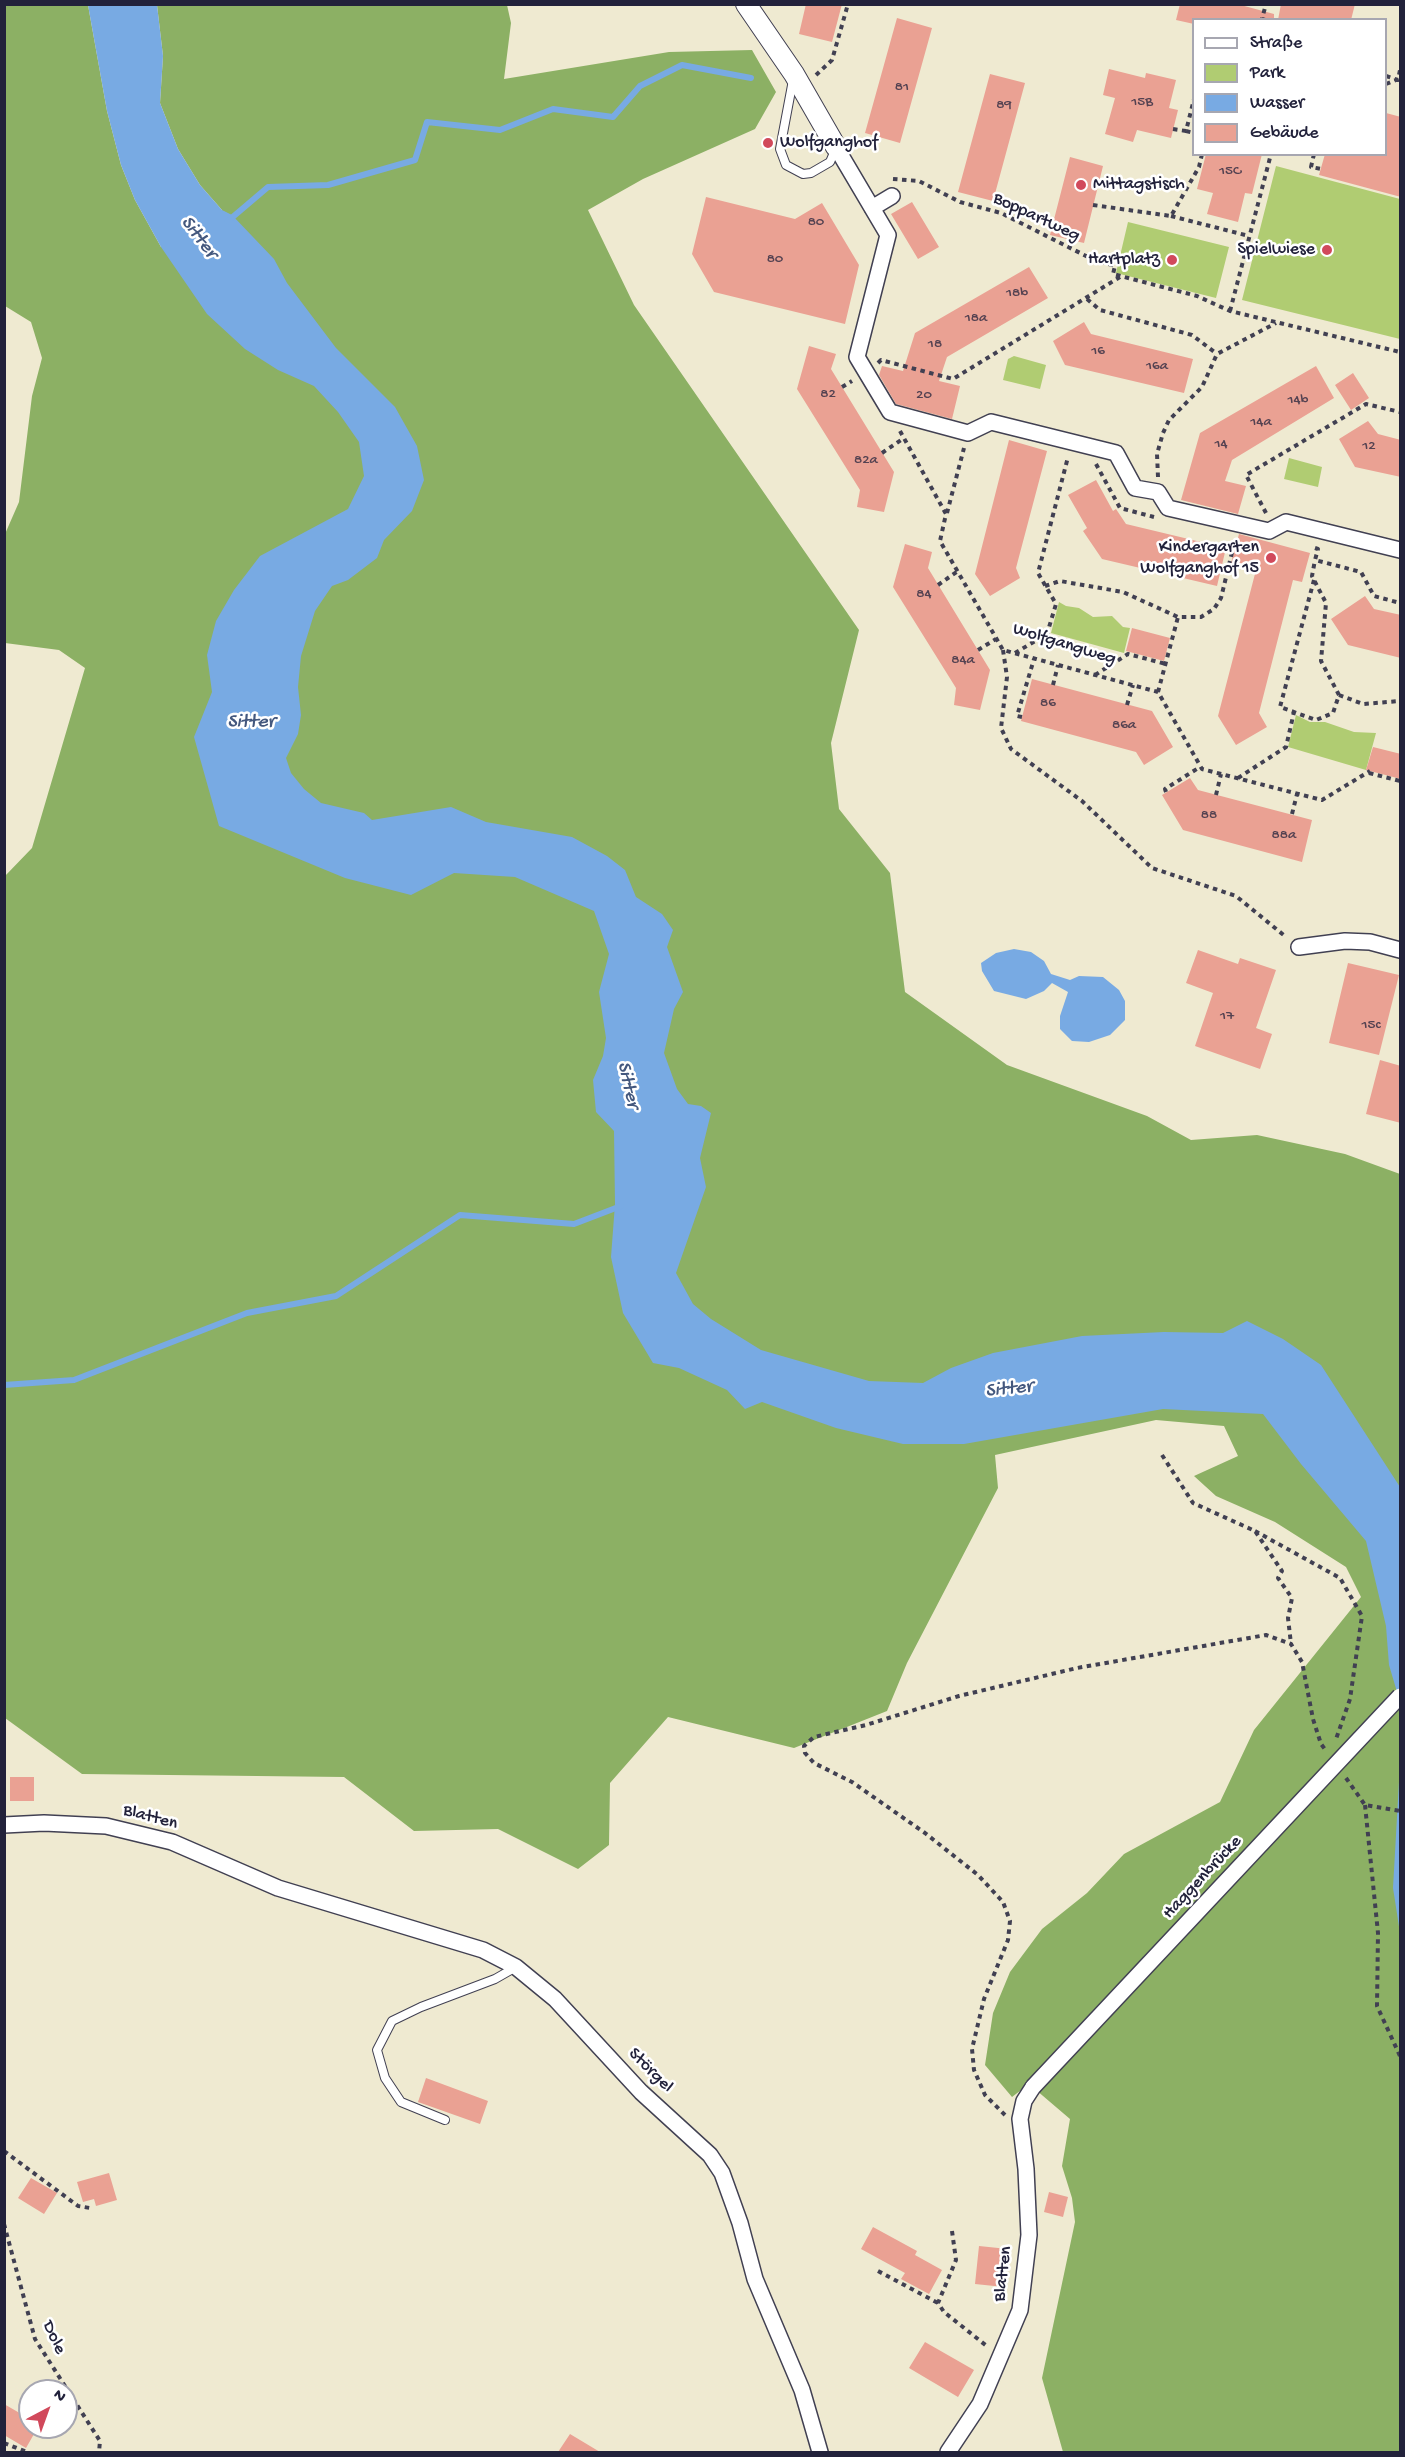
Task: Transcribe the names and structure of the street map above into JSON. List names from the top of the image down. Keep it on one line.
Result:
{"streets":{"street":["Blatten","Haggenbrücke","Störgel"],"path":["Boppartweg","Wolfgangweg","Dole"]},"crossings":[["Blatten","Haggenbrücke"],["Blatten","Störgel"]],"water":["Sitter"],"places":["Wolfganghof","Mittagstisch","Spielwiese","Hartplatz","Kindergarten Wolfganghof 15"],"house_numbers":["81","15B","89","15C","80","80","18b","18a","18","16","16a","82","20","14b","14a","14","12","82a","84","84a","86","86a","88","88a","17","15c"],"legend":["Straße","Park","Wasser","Gebäude"],"north":"top right"}
